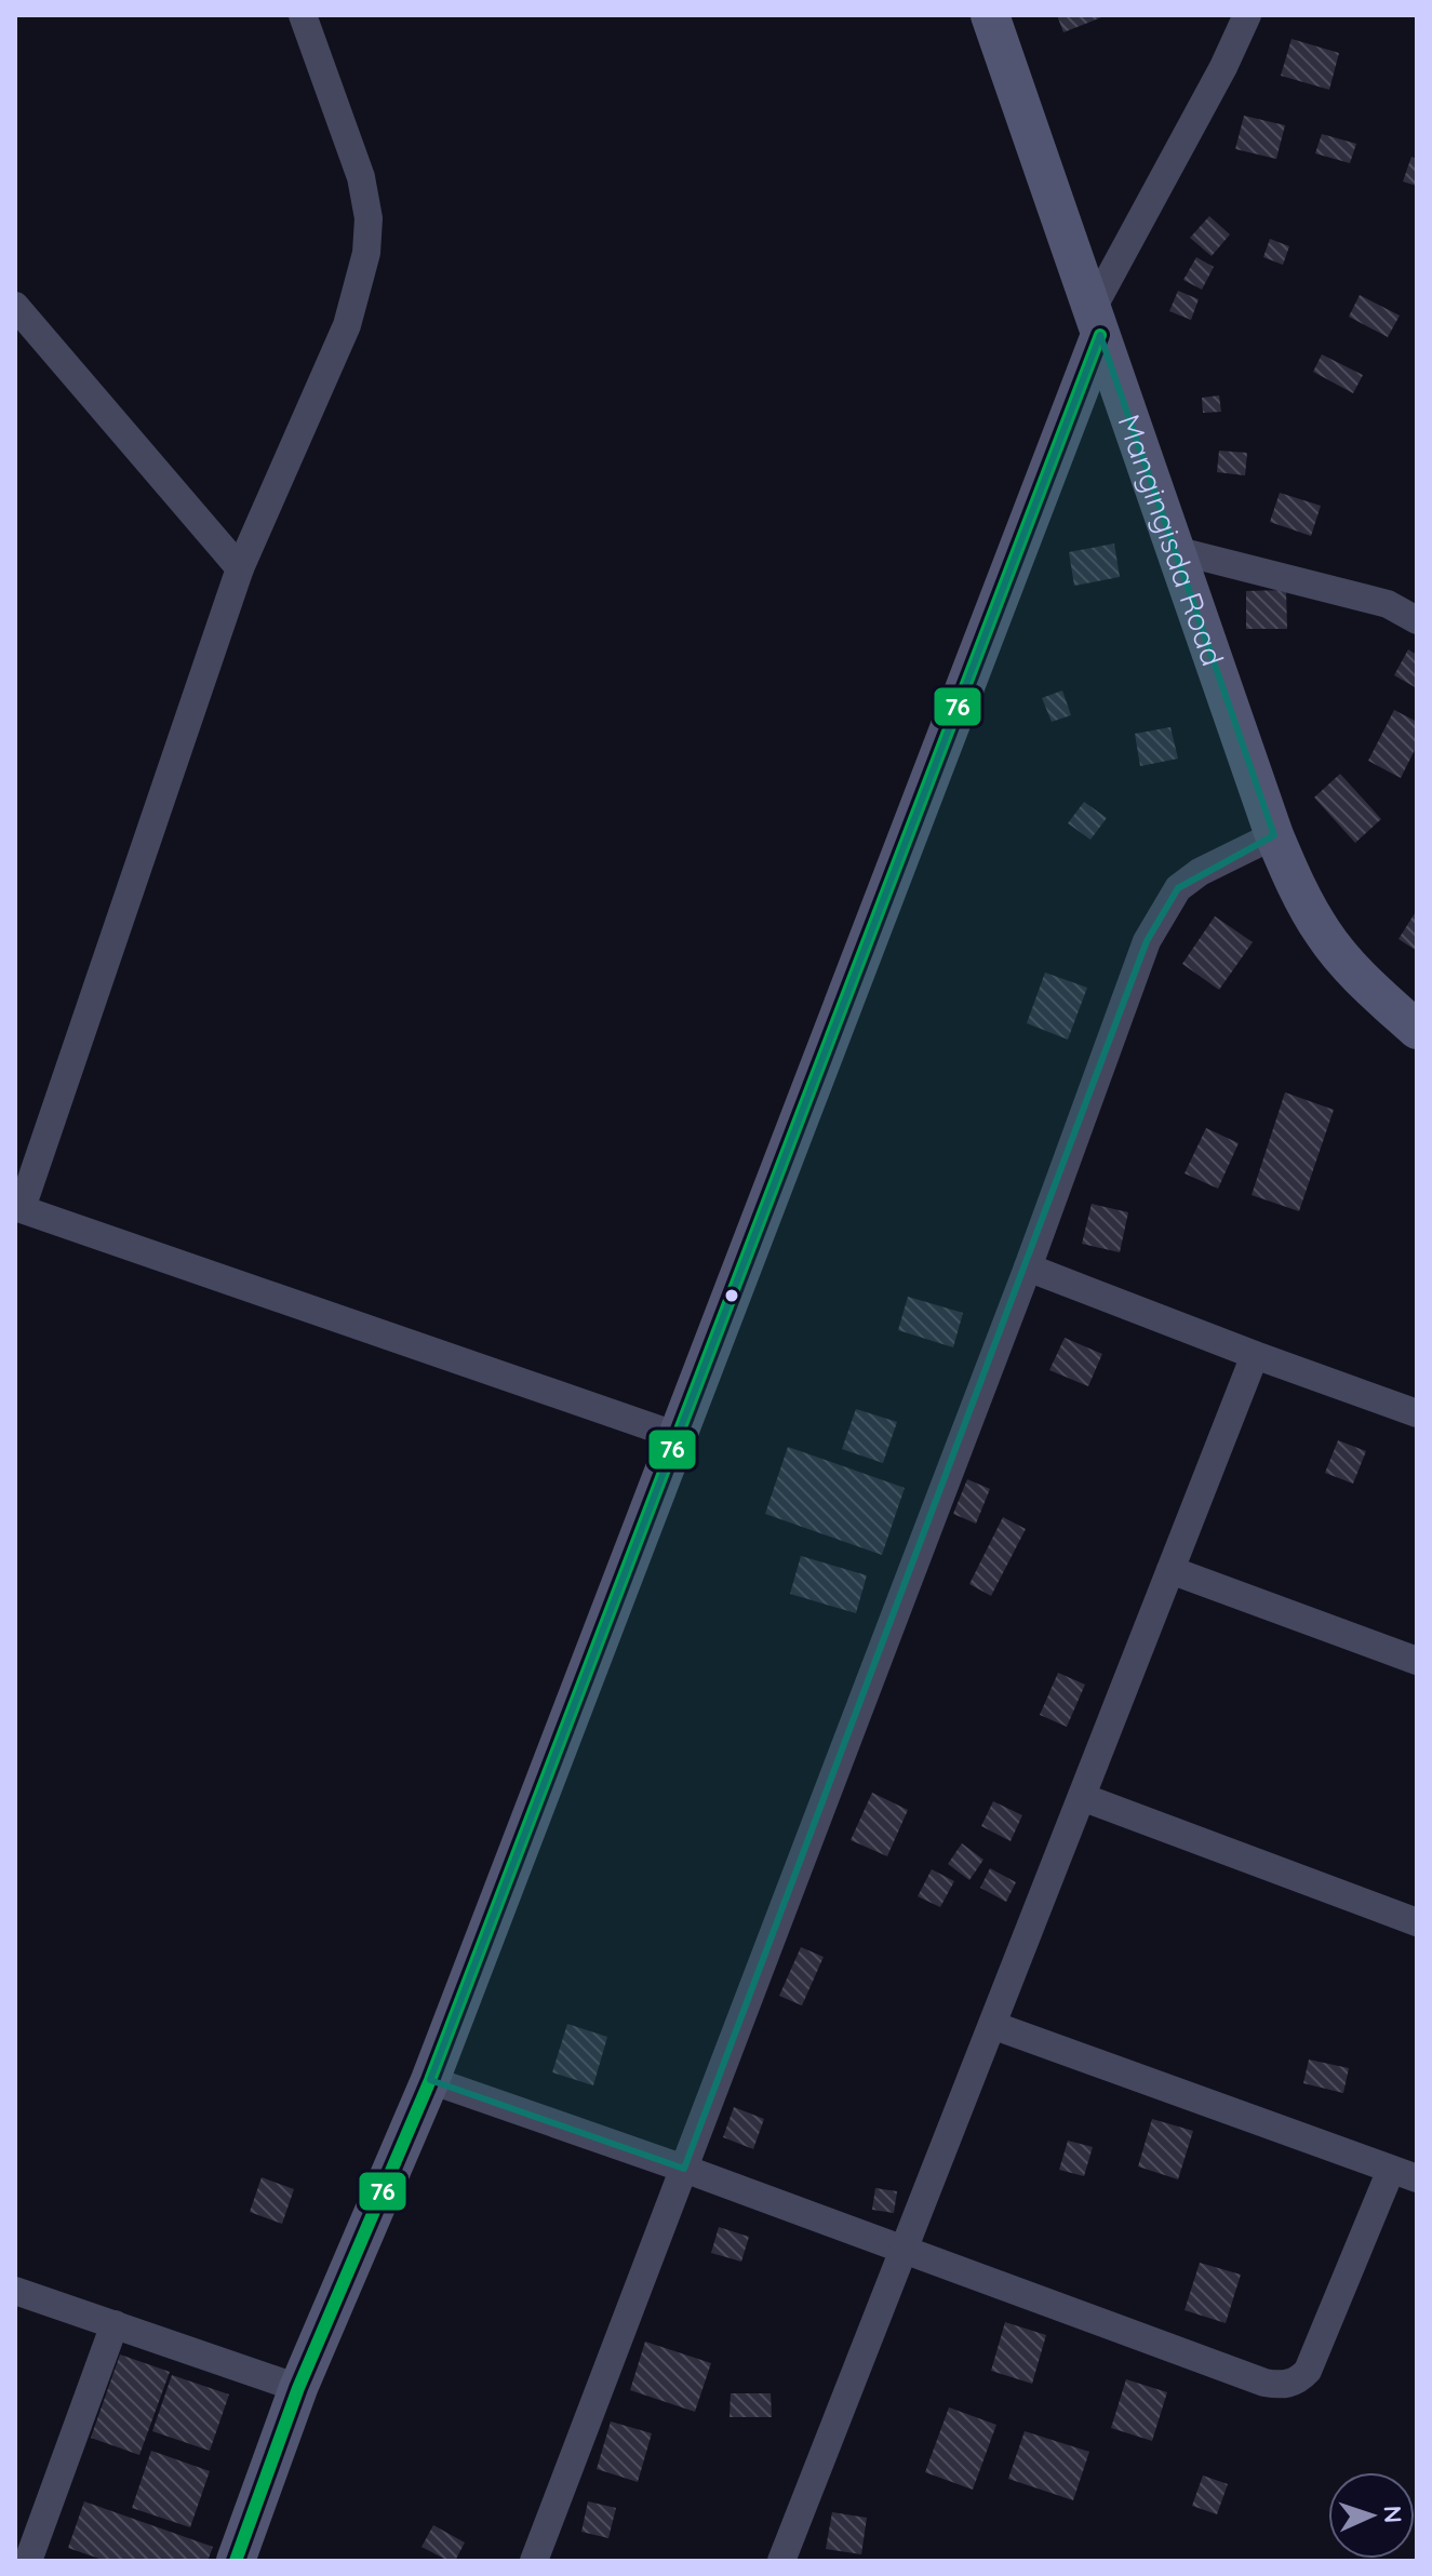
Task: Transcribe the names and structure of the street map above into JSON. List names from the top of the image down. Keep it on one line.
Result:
{"streets":{"street":["Mangingisda Road"]},"lines":["transit line 76"],"north":"right"}
